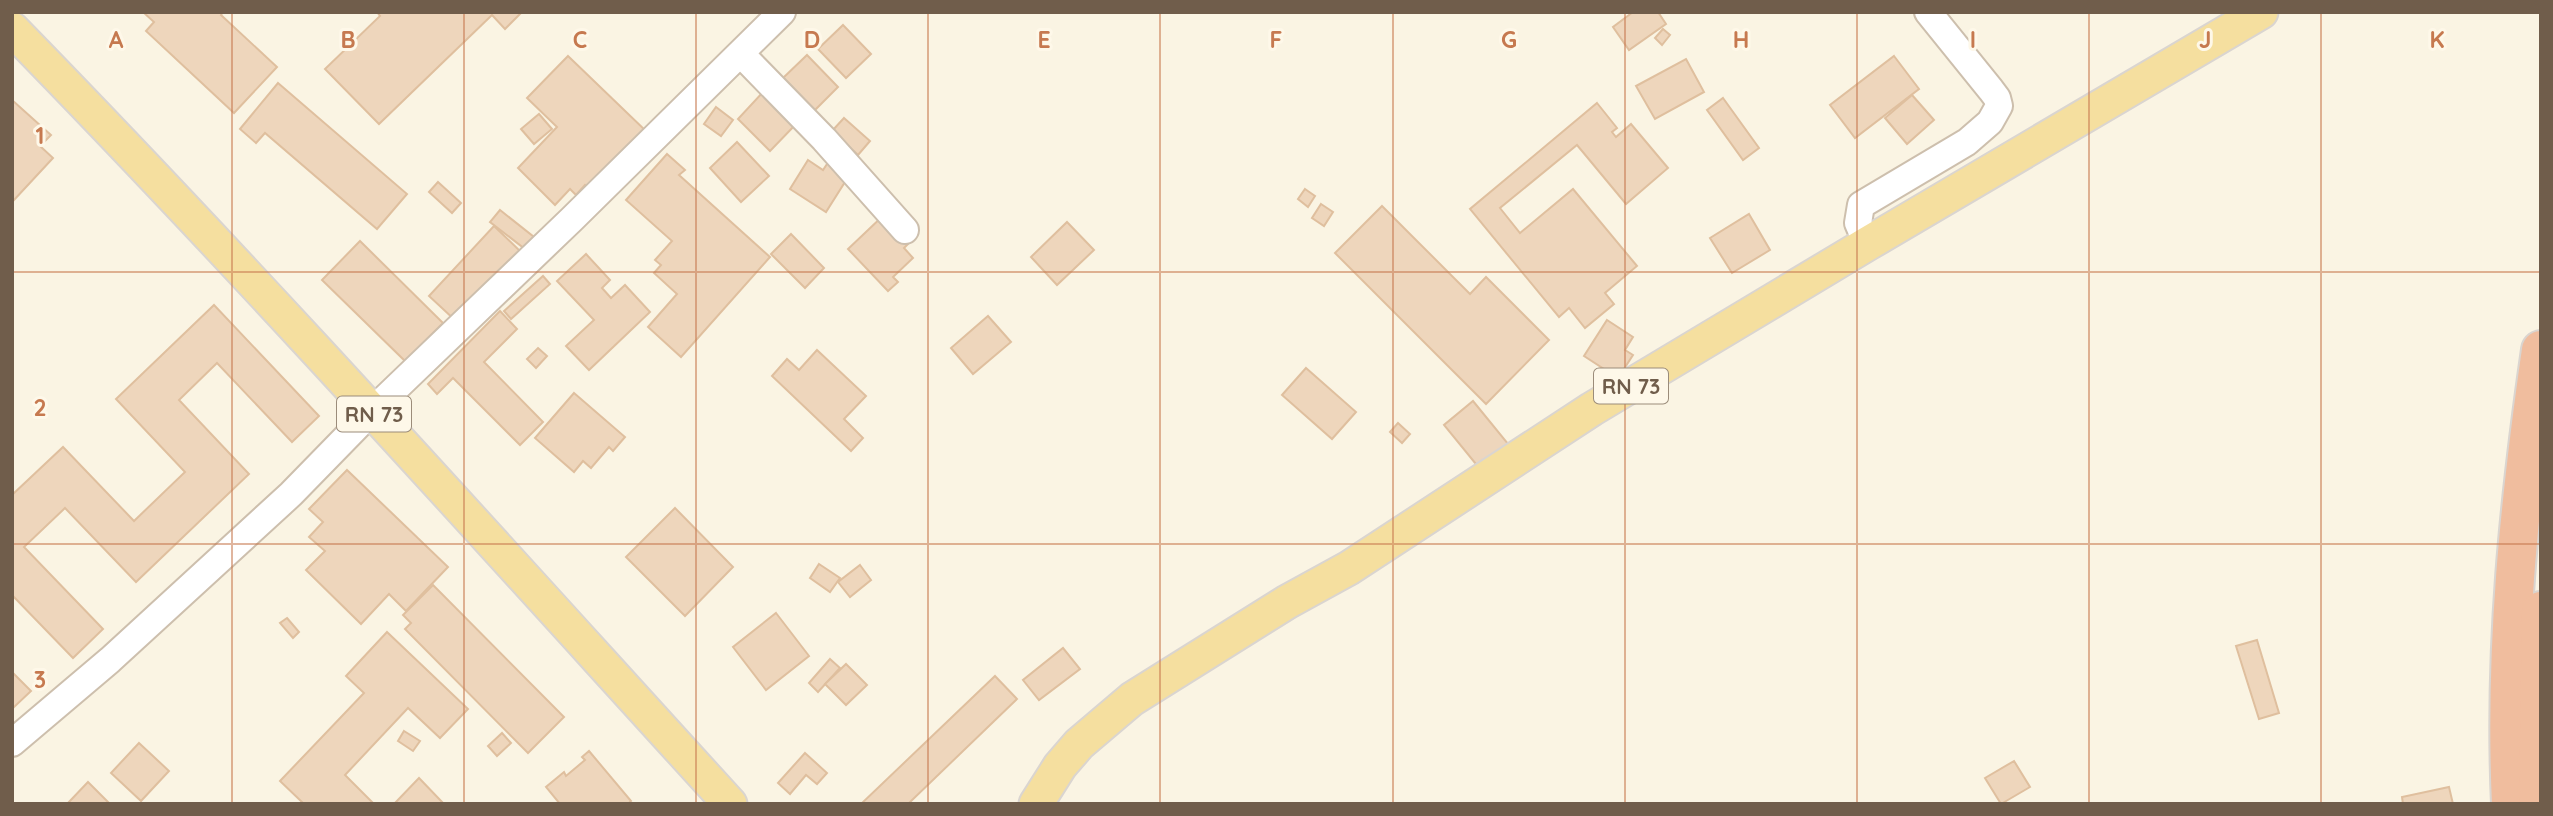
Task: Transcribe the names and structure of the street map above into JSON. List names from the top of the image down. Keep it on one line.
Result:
{"streets":{"main road":["RN 73"]},"grid":{"columns":["A","B","C","D","E","F","G","H","I","J","K"],"rows":["1","2","3"]}}
